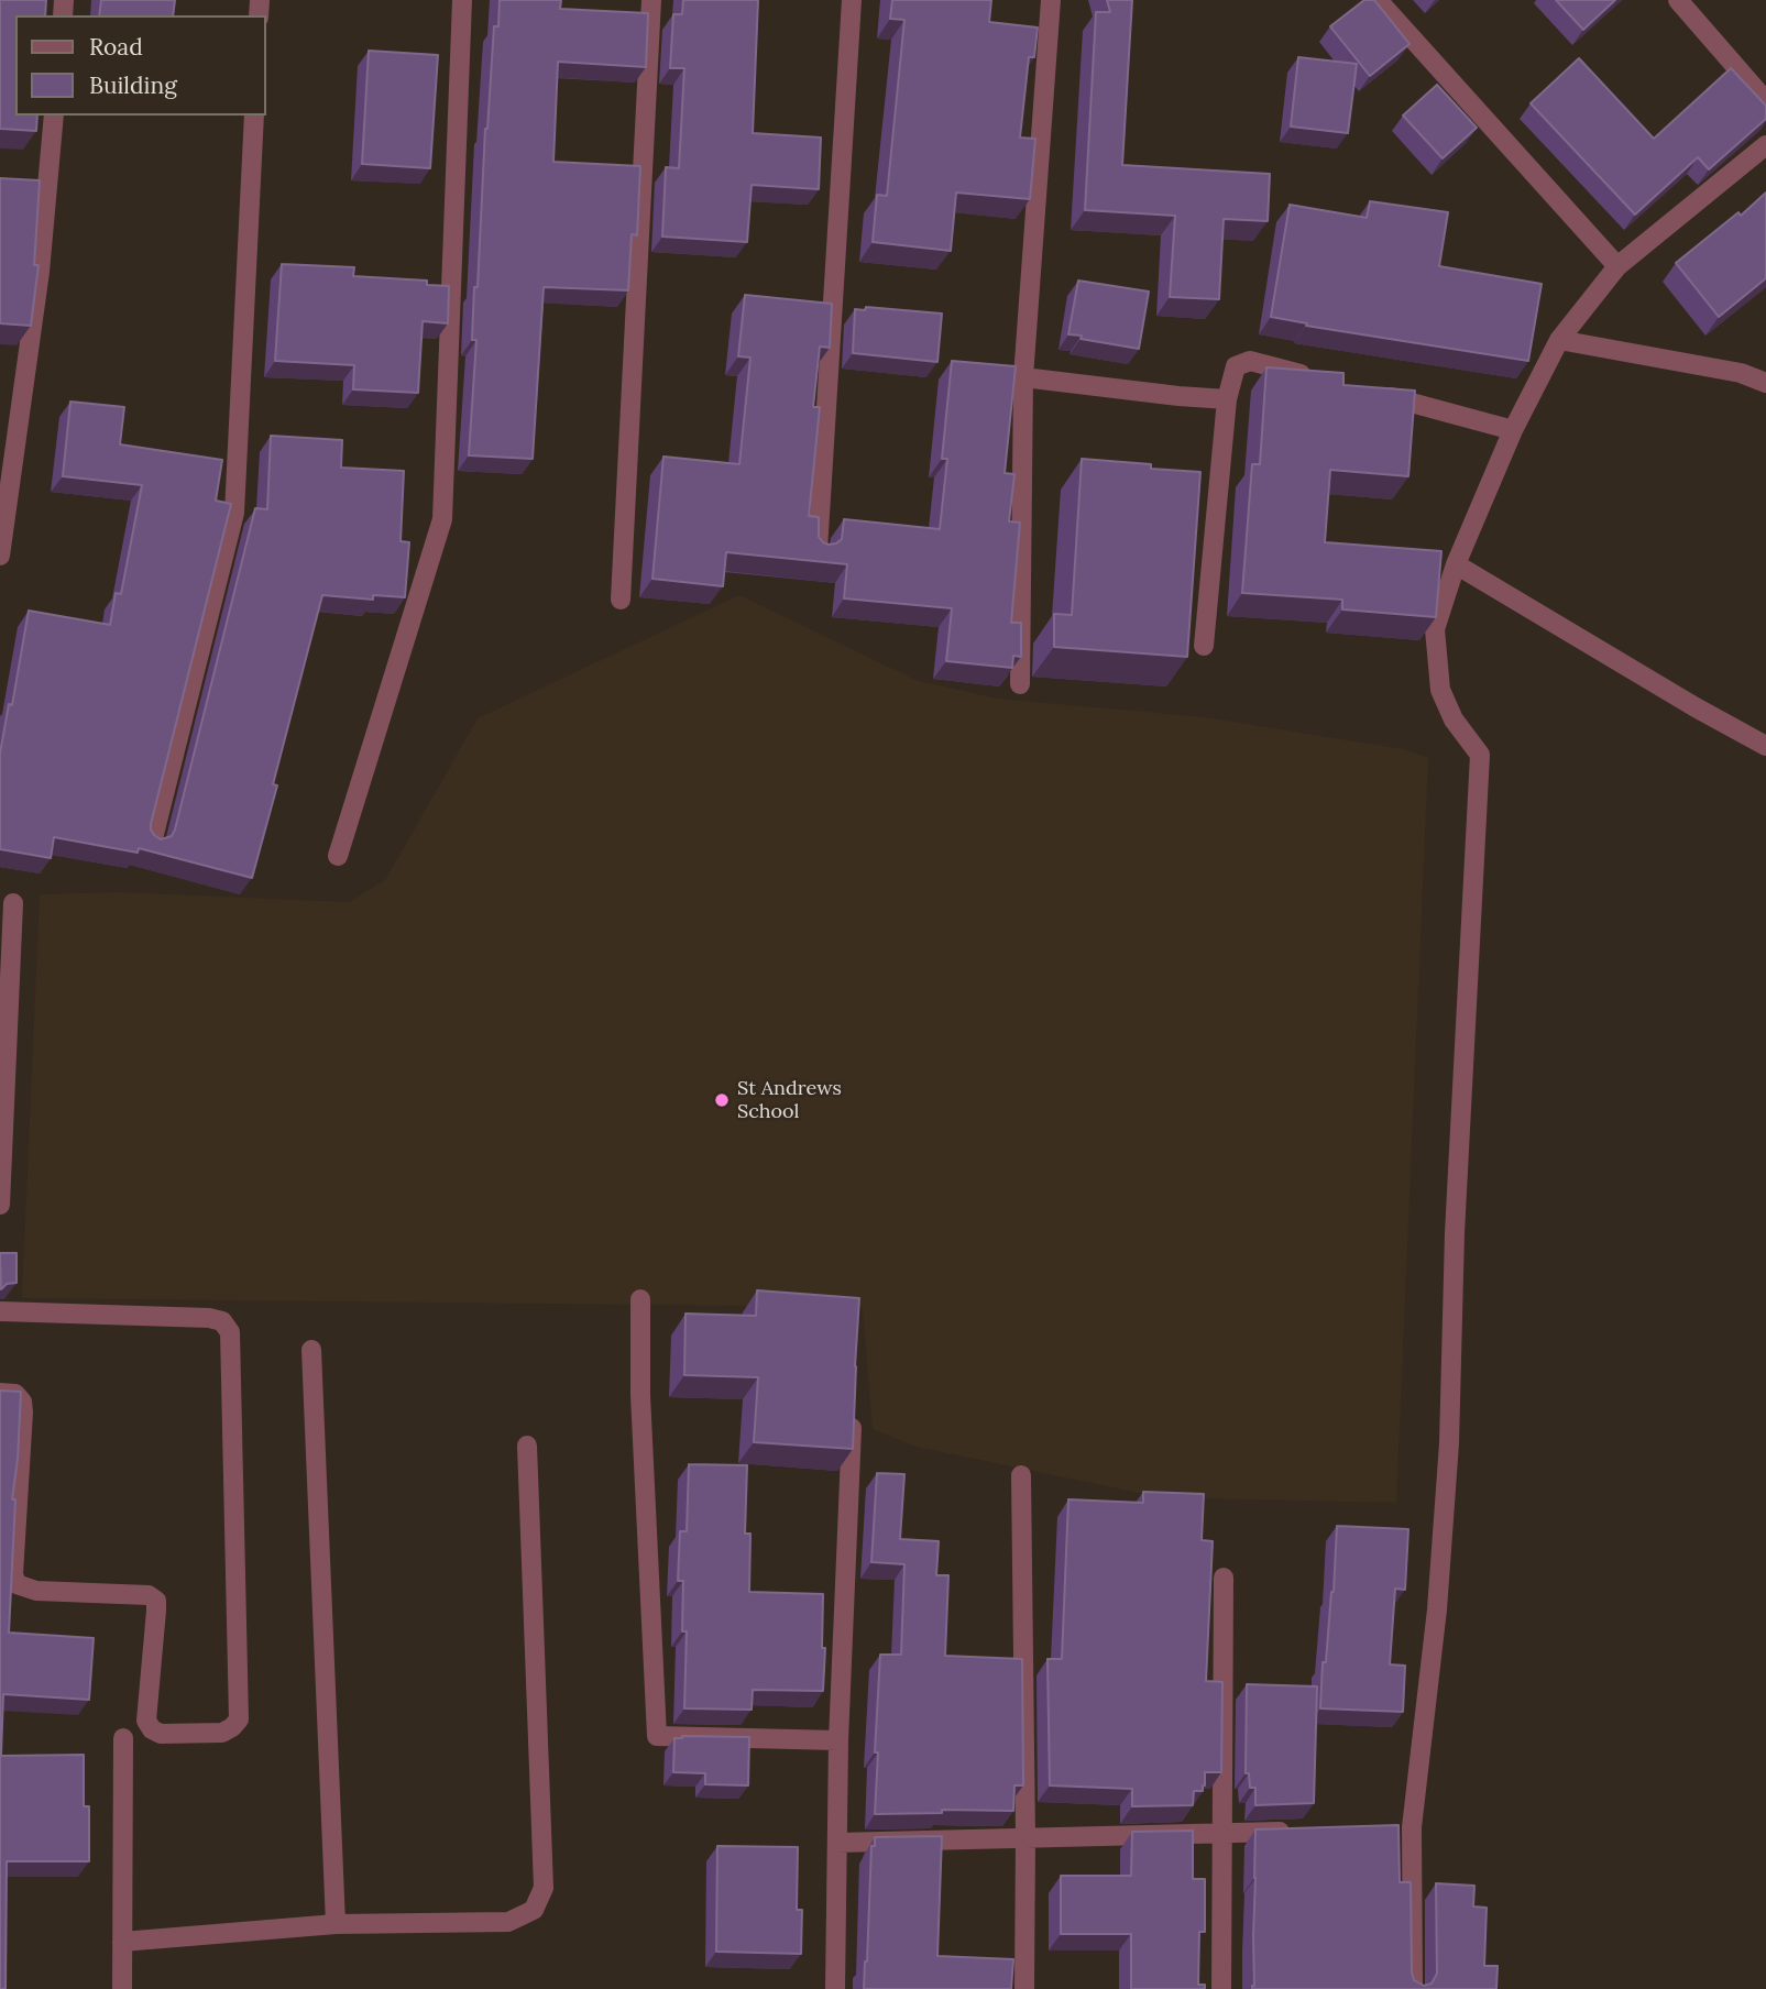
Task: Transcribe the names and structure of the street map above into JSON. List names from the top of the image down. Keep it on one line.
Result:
{"places":["St Andrews School"],"legend":["Road","Building"]}
